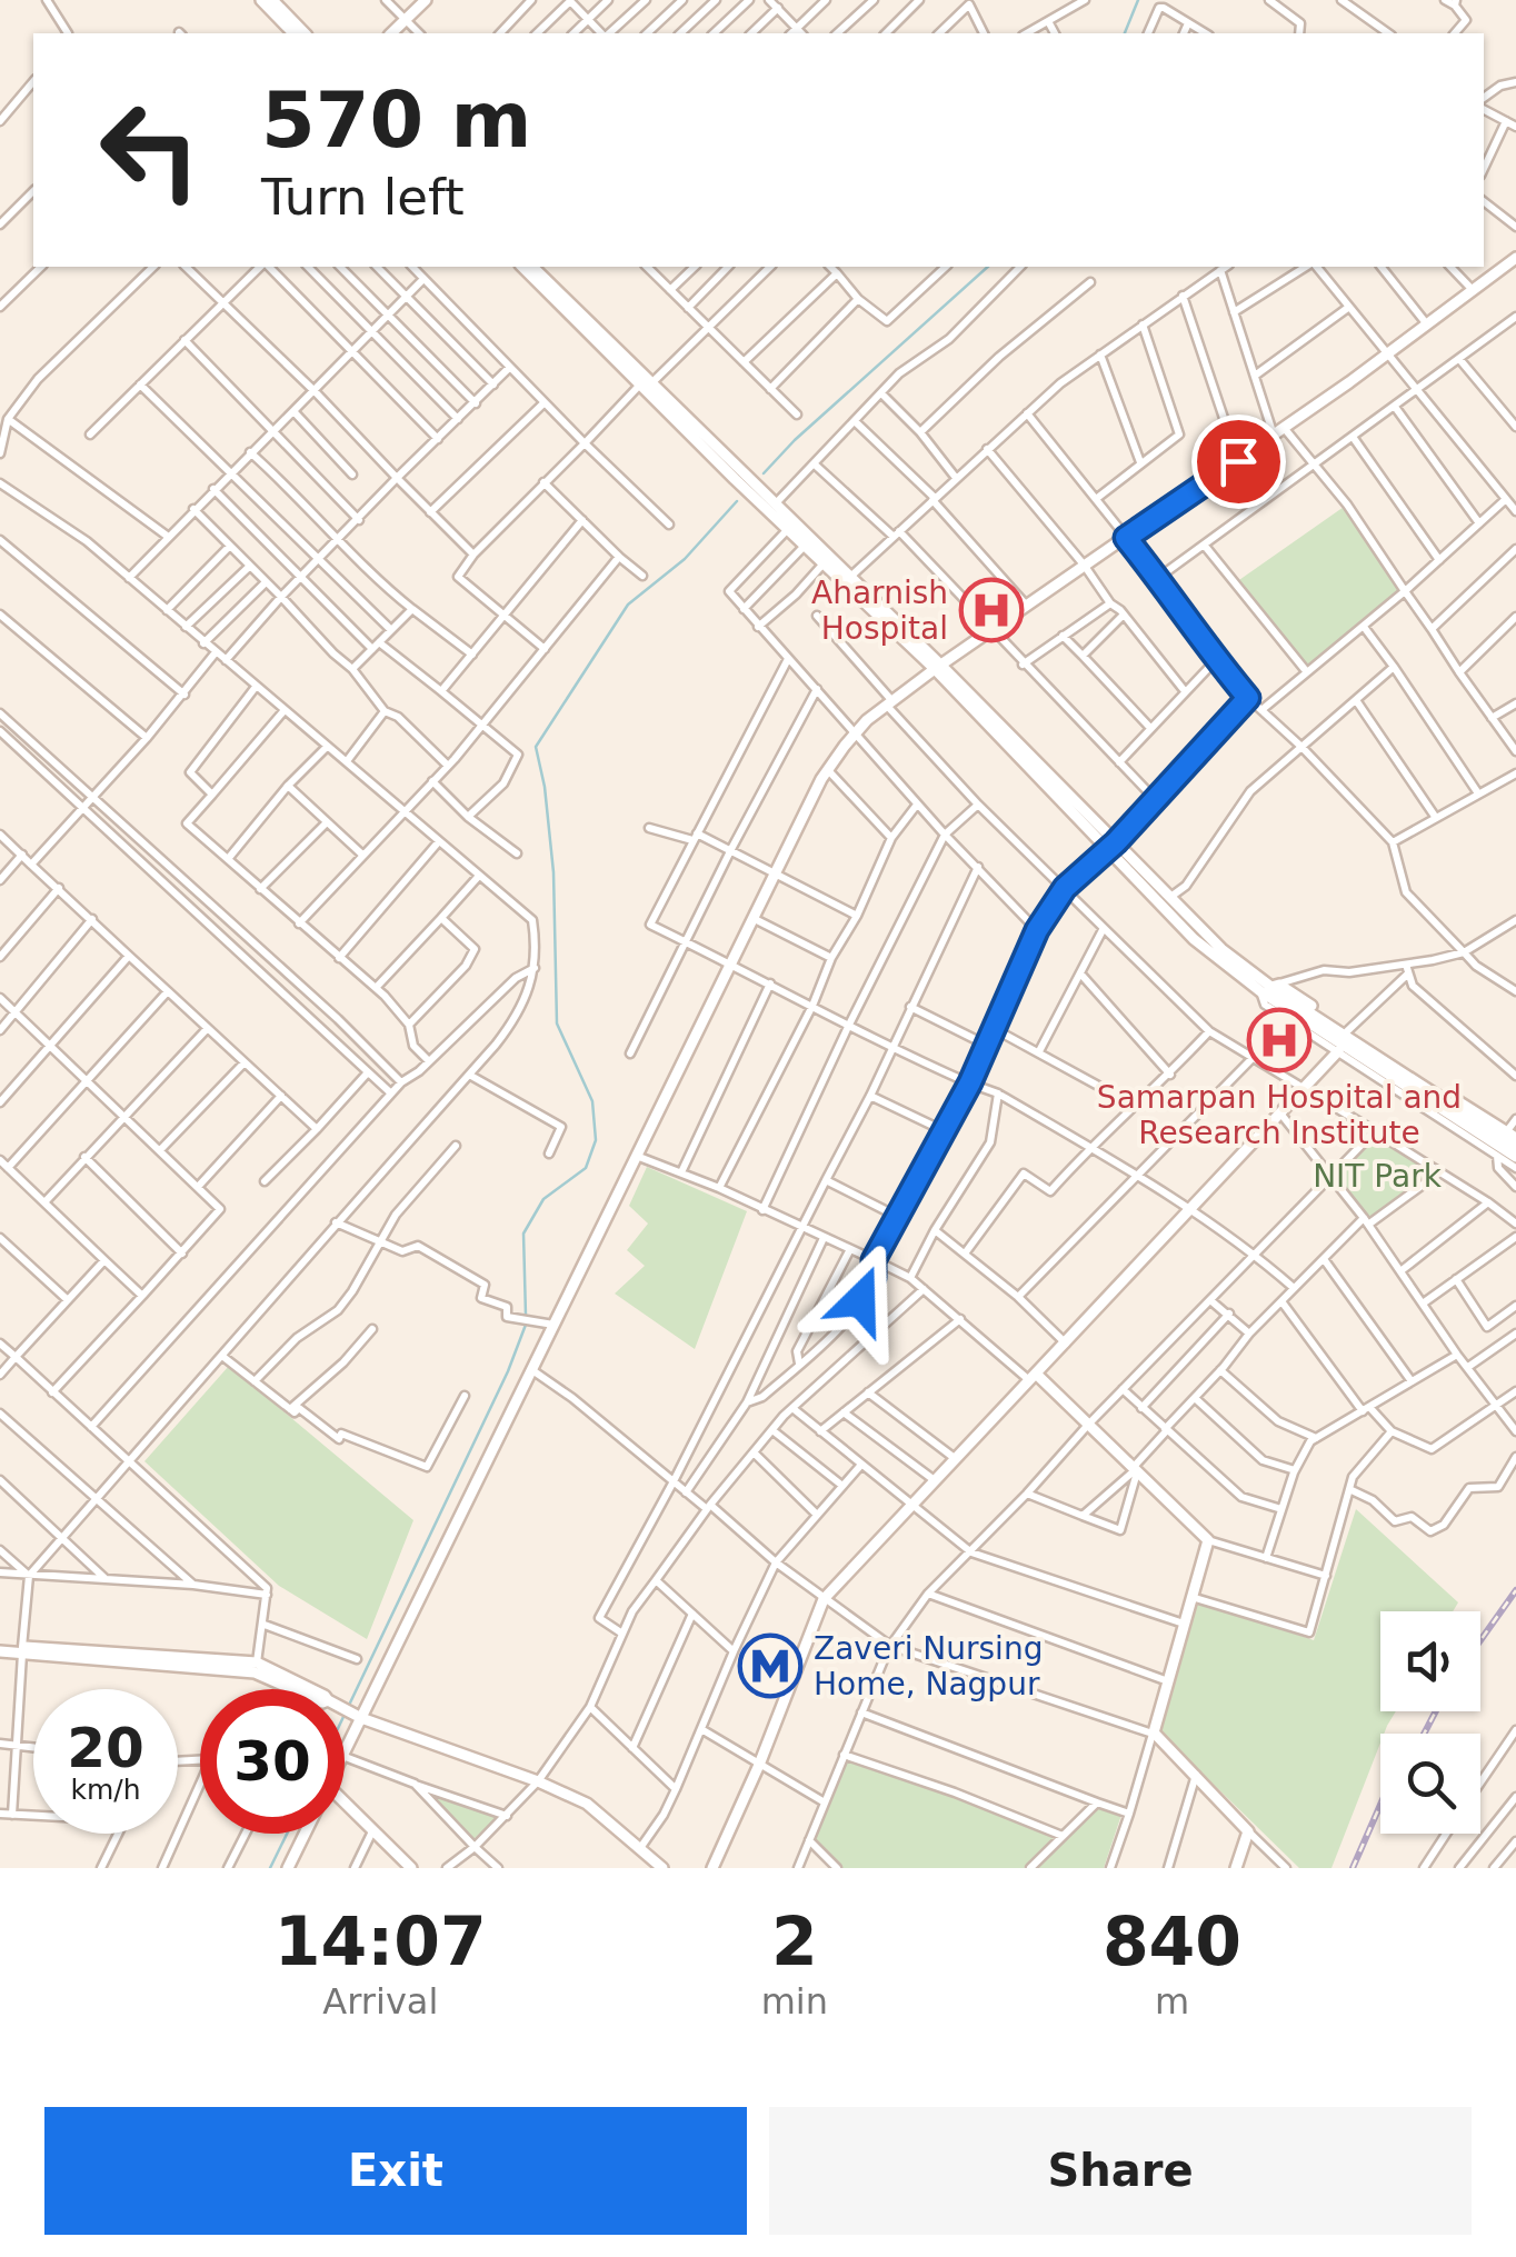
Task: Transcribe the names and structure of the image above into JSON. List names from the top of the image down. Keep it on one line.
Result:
{"parks":["NIT Park"],"places":{"hospital":["Aharnish Hospital","Samarpan Hospital and Research Institute"],"metro station":["Zaveri Nursing Home, Nagpur"]},"page":{"turn":["570 m","Turn left"],"speed":"20 km/h","limit":"30","eta":["14:07","Arrival","2","min","840","m"],"buttons":["Exit","Share"]}}
